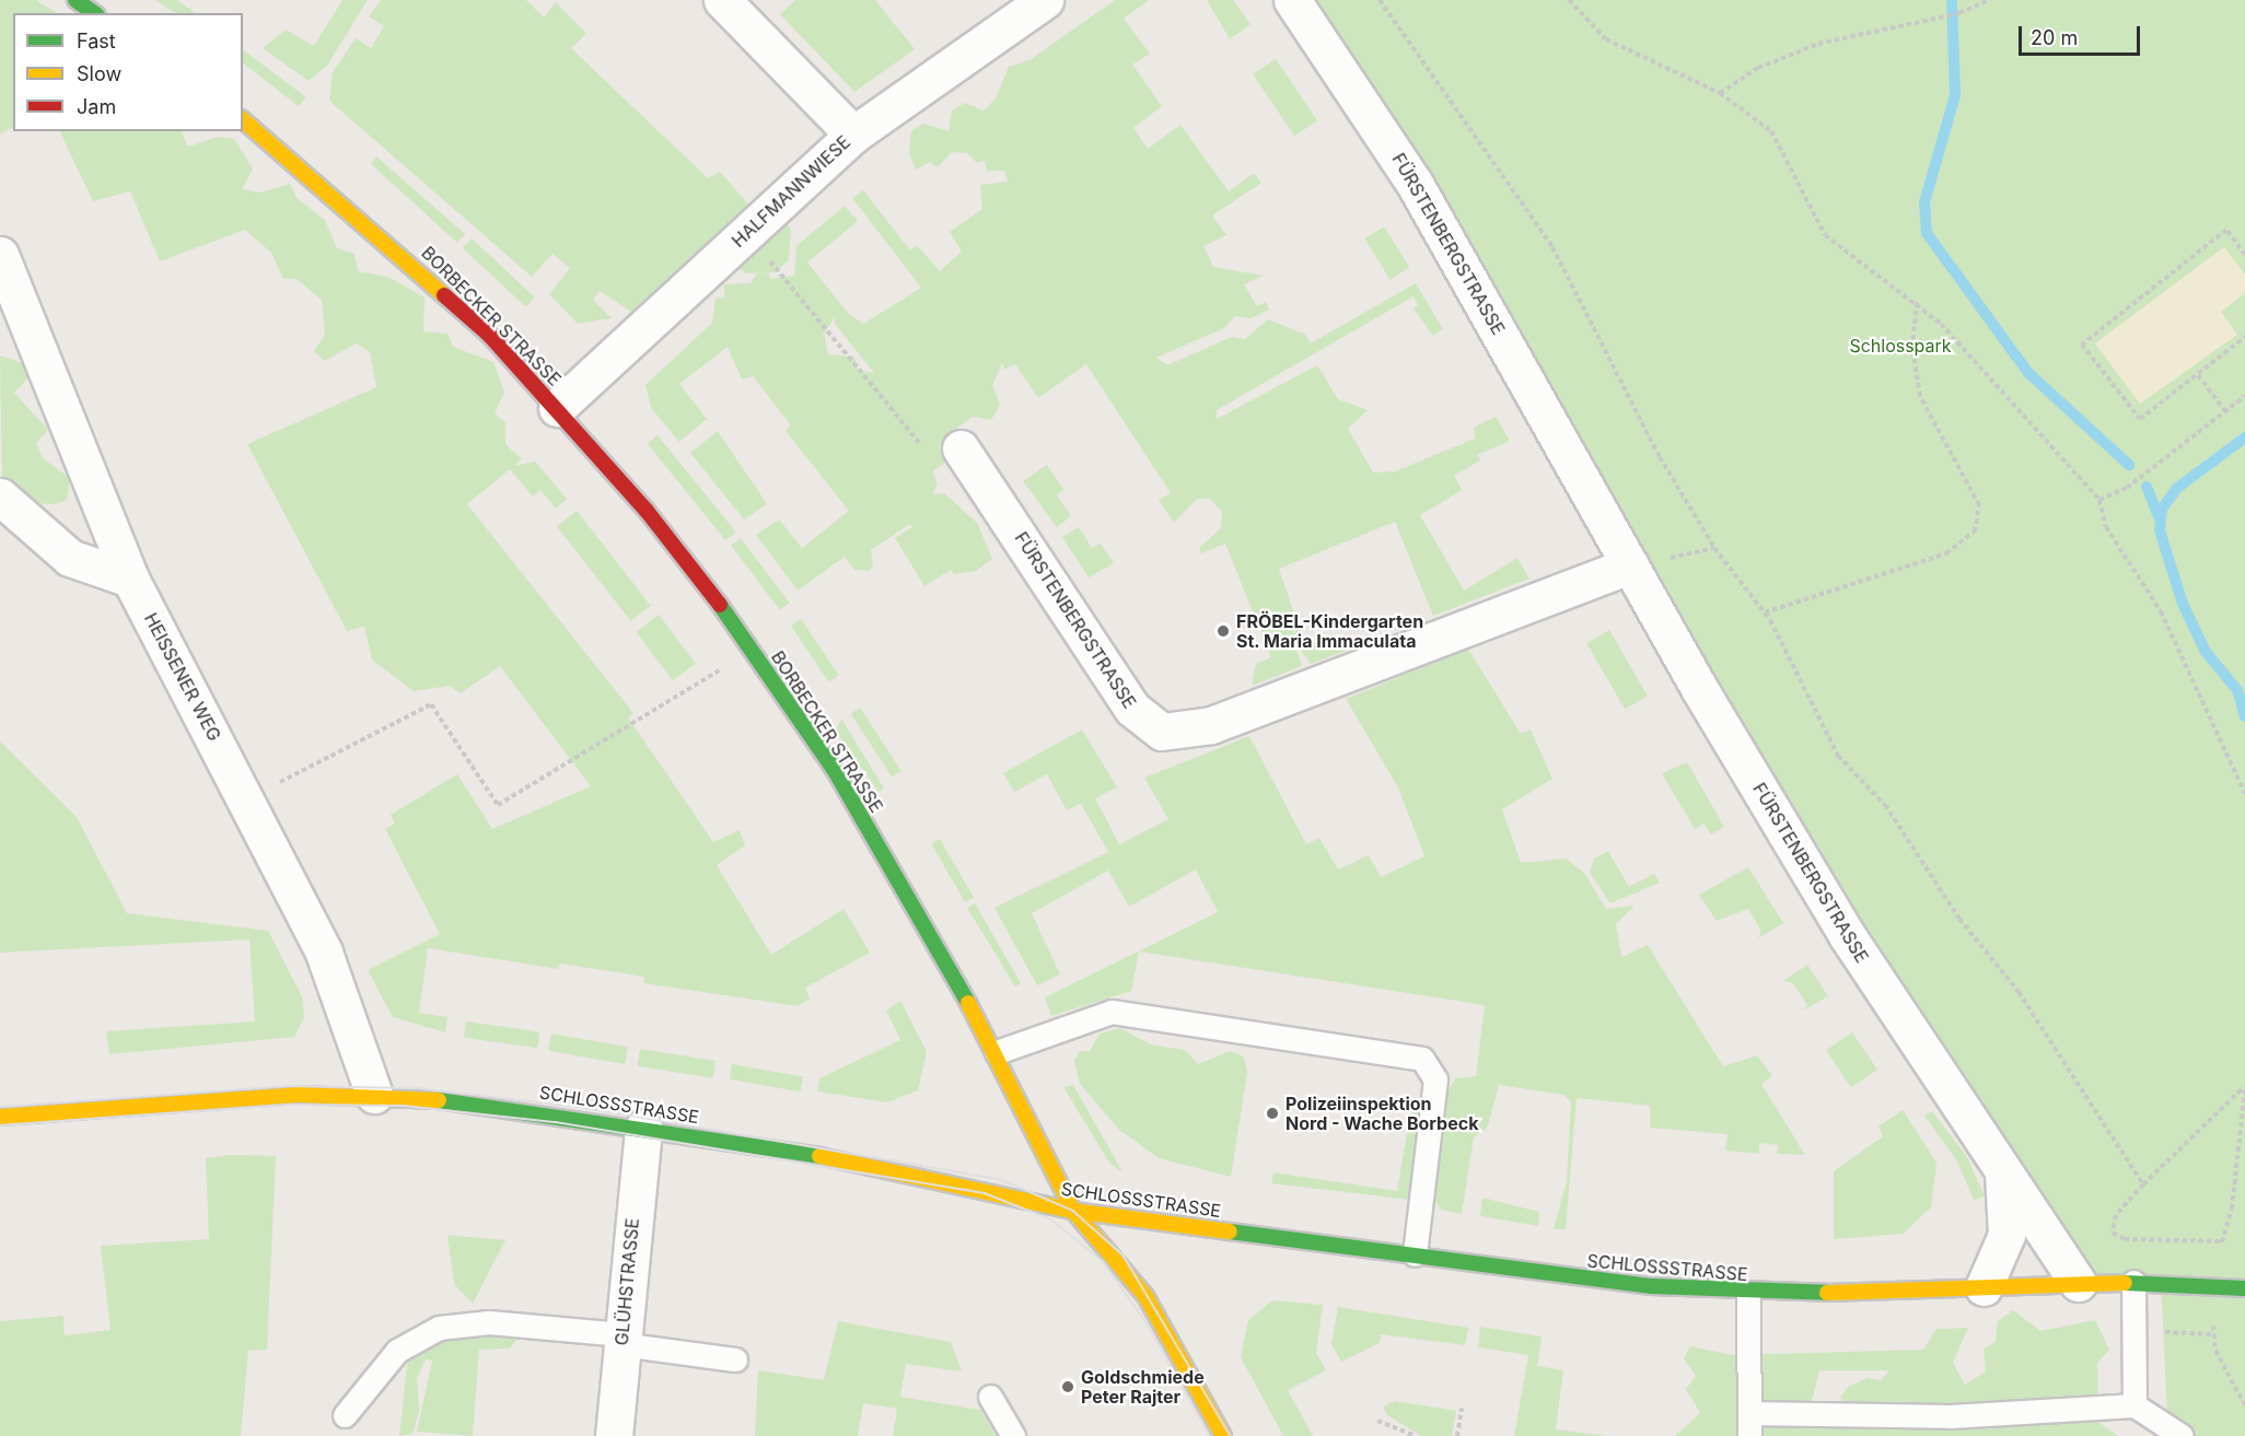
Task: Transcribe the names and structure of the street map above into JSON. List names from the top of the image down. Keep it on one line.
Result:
{"streets":{"street":["HALFMANNWIESE","FÜRSTENBERGSTRASSE","BORBECKER STRASSE","HEISSENER WEG","SCHLOSSSTRASSE","GLÜHSTRASSE"]},"crossings":[["HALFMANNWIESE","BORBECKER STRASSE"],["FÜRSTENBERGSTRASSE","SCHLOSSSTRASSE"],["BORBECKER STRASSE","SCHLOSSSTRASSE"],["HEISSENER WEG","SCHLOSSSTRASSE"],["SCHLOSSSTRASSE","GLÜHSTRASSE"]],"parks":["Schlosspark"],"places":["FRÖBEL-Kindergarten St. Maria Immaculata","Polizeiinspektion Nord - Wache Borbeck","Goldschmiede Peter Rajter"],"legend":["Fast","Slow","Jam"],"scale_bar":"20 m"}
